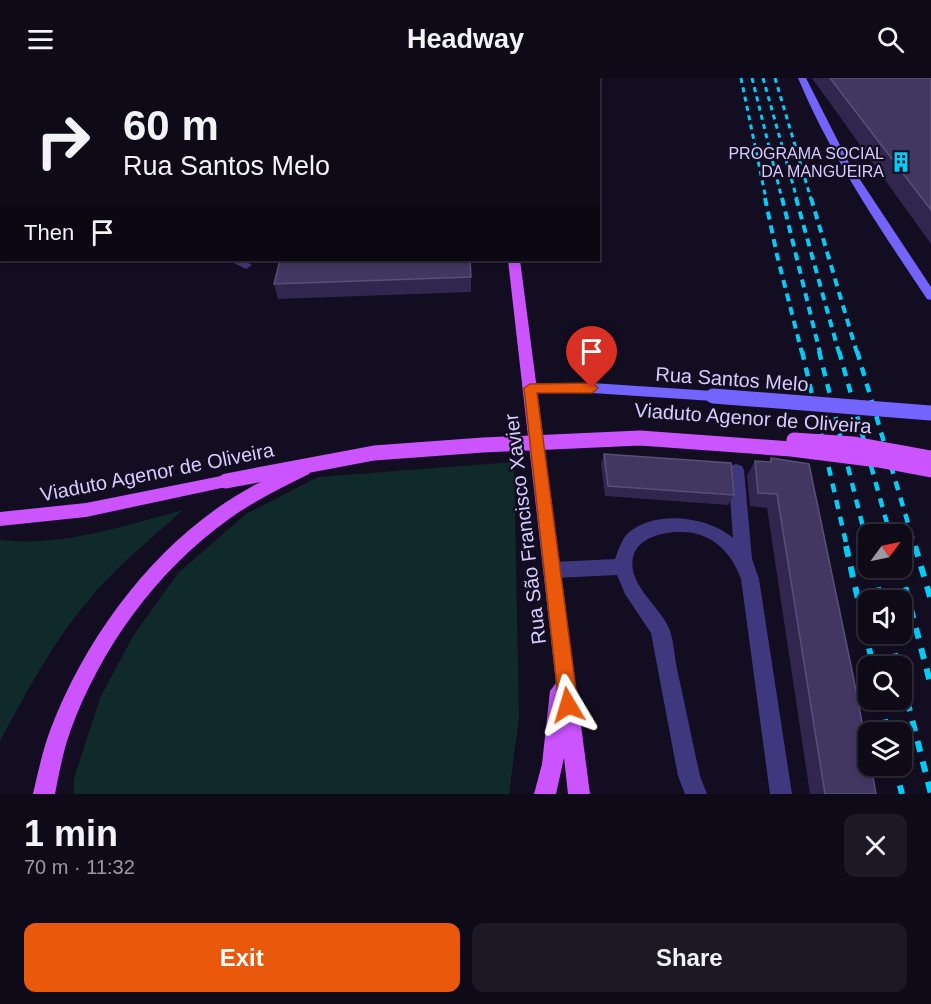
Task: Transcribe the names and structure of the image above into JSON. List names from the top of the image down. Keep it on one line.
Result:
{"streets":{"main road":["Rua Santos Melo","Viaduto Agenor de Oliveira","Rua São Francisco Xavier"]},"crossings":[["Rua Santos Melo","Rua São Francisco Xavier"]],"places":{"building":["PROGRAMA SOCIAL DA MANGUEIRA"]},"north":"top right","page":{"header":"Headway","turn":["60 m","Rua Santos Melo"],"then":"Then","heading":["1 min","70 m · 11:32"],"buttons":["Exit","Share"]}}
